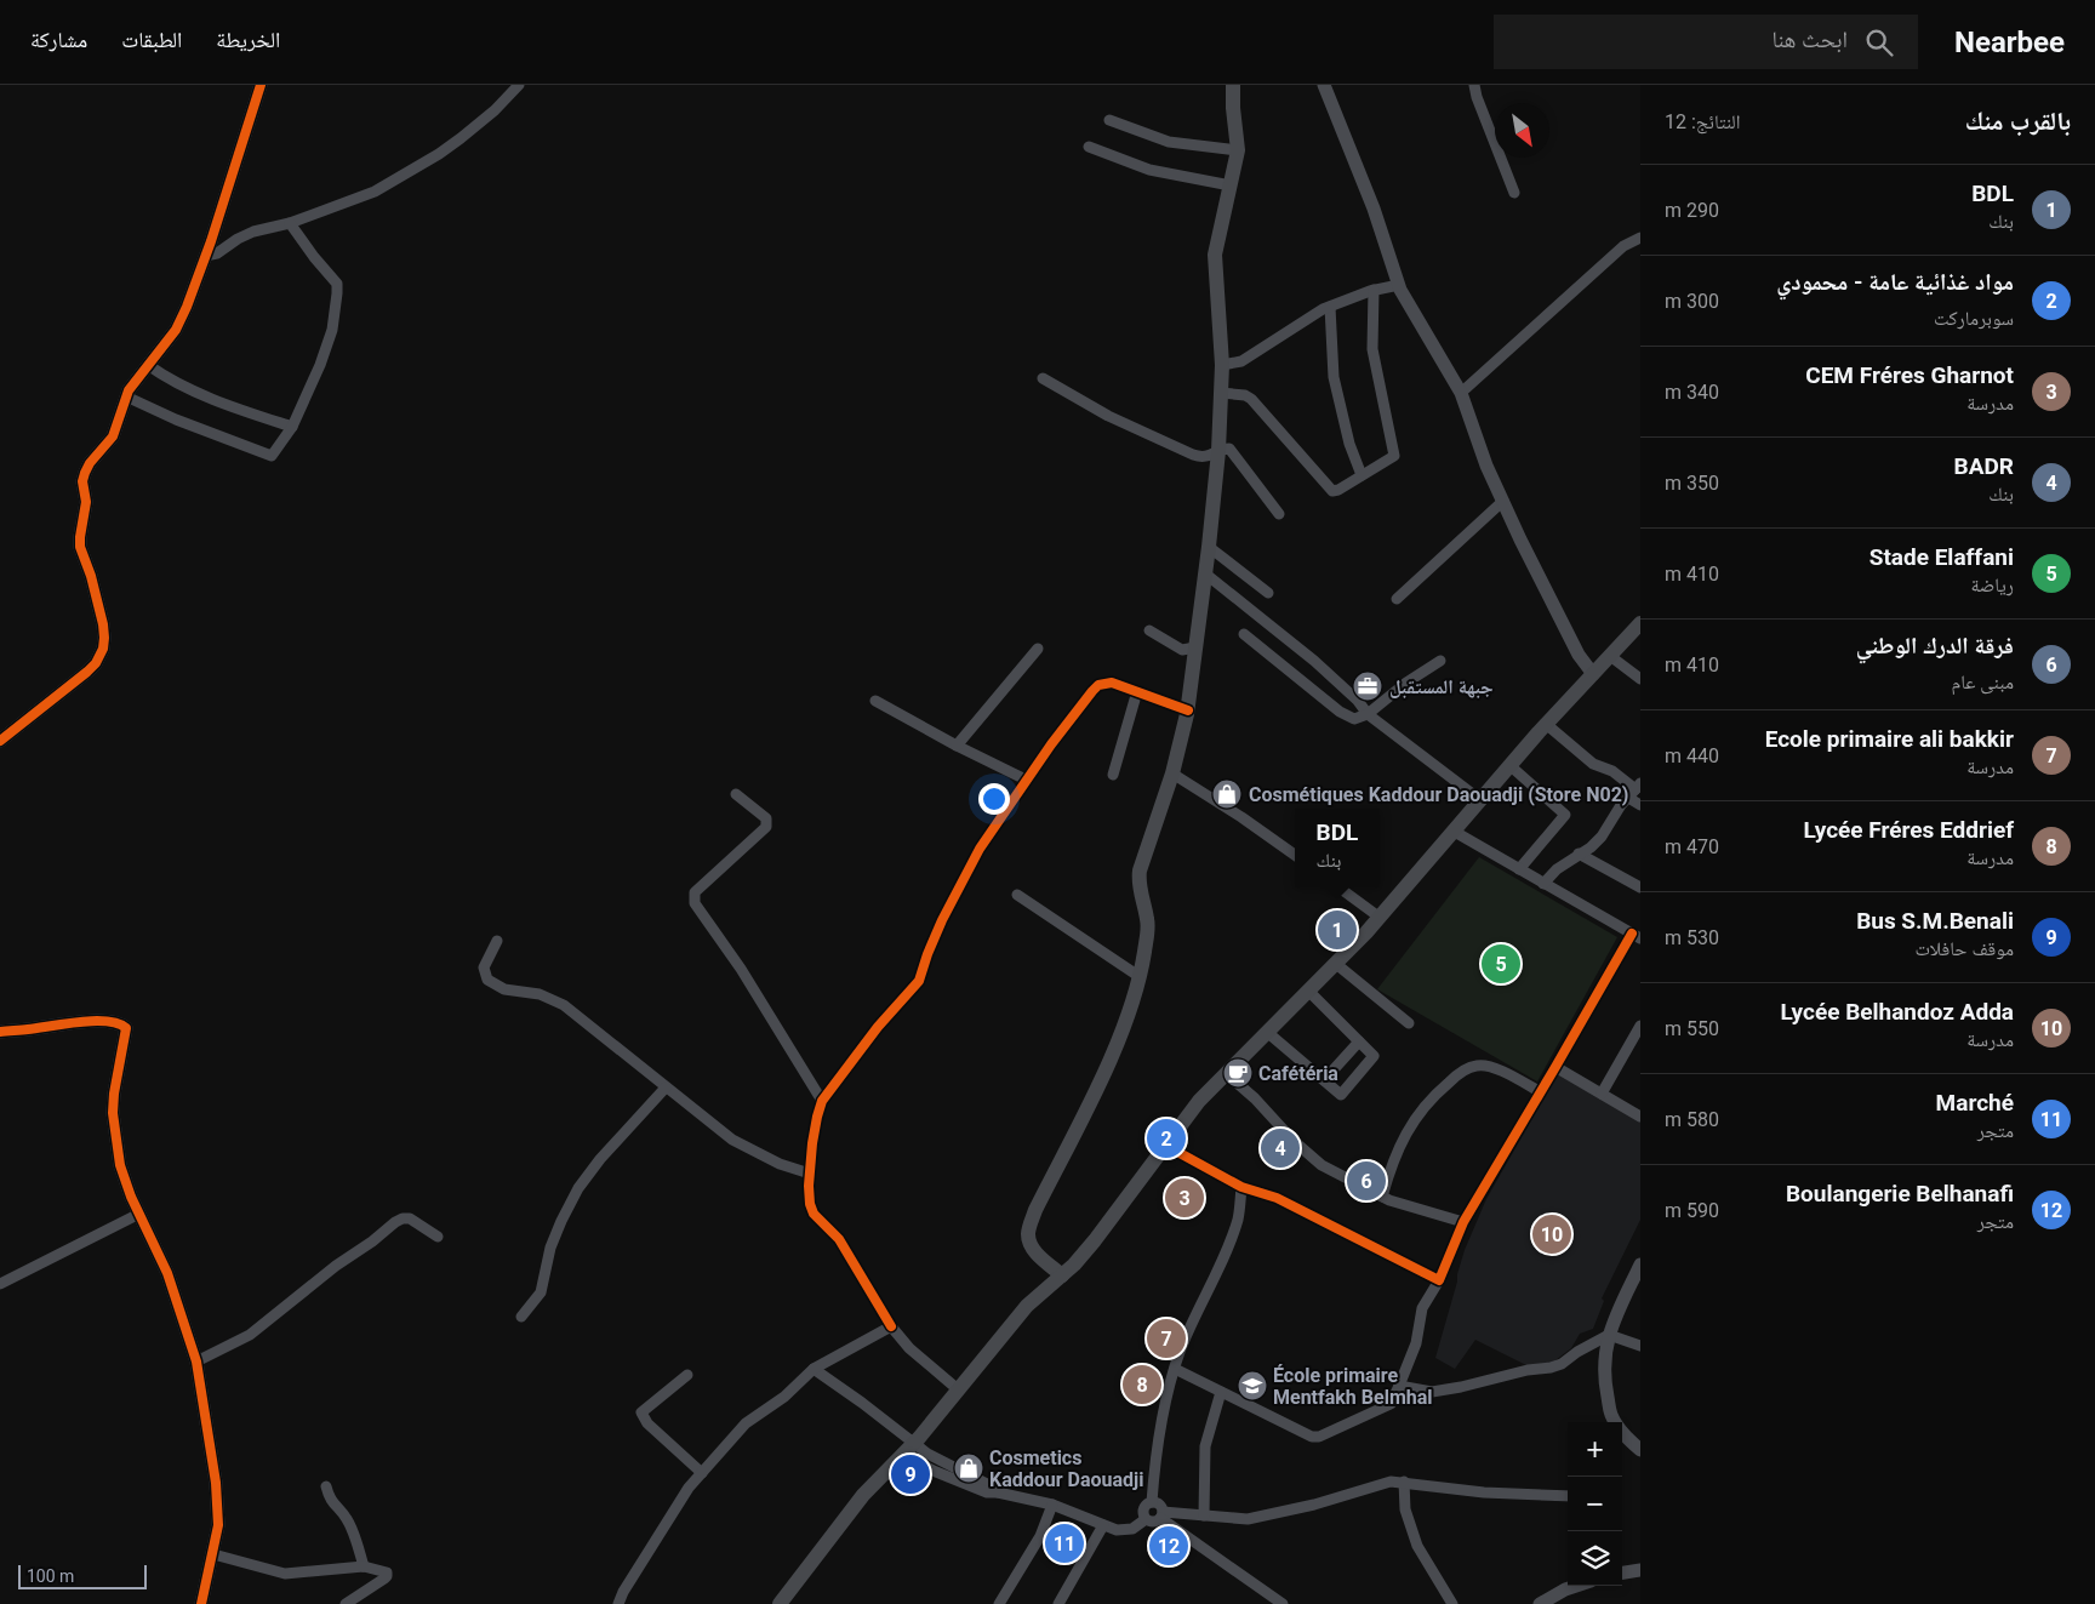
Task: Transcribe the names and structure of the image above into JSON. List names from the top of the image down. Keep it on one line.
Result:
{"places":{"office":["جبهة المستقبل"],"shop":["Cosmétiques Kaddour Daouadji (Store N02)","Cosmetics Kaddour Daouadji"],"cafe":["Cafétéria"],"school or university":["École primaire Mentfakh Belmhal"]},"scale_bar":"100 m","north":"bottom right","page":{"header":"Nearbee","search":"ابحث هنا","nav":["الخريطة","الطبقات","مشاركة"],"heading":["بالقرب منك","النتائج: 12"],"list":[{"mark":"1","name":"BDL","note":"بنك","value":"290 m"},{"mark":"2","name":"مواد غذائية عامة - محمودي","note":"سوبرماركت","value":"300 m"},{"mark":"3","name":"CEM Fréres Gharnot","note":"مدرسة","value":"340 m"},{"mark":"4","name":"BADR","note":"بنك","value":"350 m"},{"mark":"5","name":"Stade Elaffani","note":"رياضة","value":"410 m"},{"mark":"6","name":"فرقة الدرك الوطني","note":"مبنى عام","value":"410 m"},{"mark":"7","name":"Ecole primaire ali bakkir","note":"مدرسة","value":"440 m"},{"mark":"8","name":"Lycée Fréres Eddrief","note":"مدرسة","value":"470 m"},{"mark":"9","name":"Bus S.M.Benali","note":"موقف حافلات","value":"530 m"},{"mark":"10","name":"Lycée Belhandoz Adda","note":"مدرسة","value":"550 m"},{"mark":"11","name":"Marché","note":"متجر","value":"580 m"},{"mark":"12","name":"Boulangerie Belhanafi","note":"متجر","value":"590 m"}],"popup":["BDL","بنك"],"pins":["1","5","2","4","6","3","10","7","8","9","11","12"],"map_buttons":["+","−"],"scale":"100 m"}}
